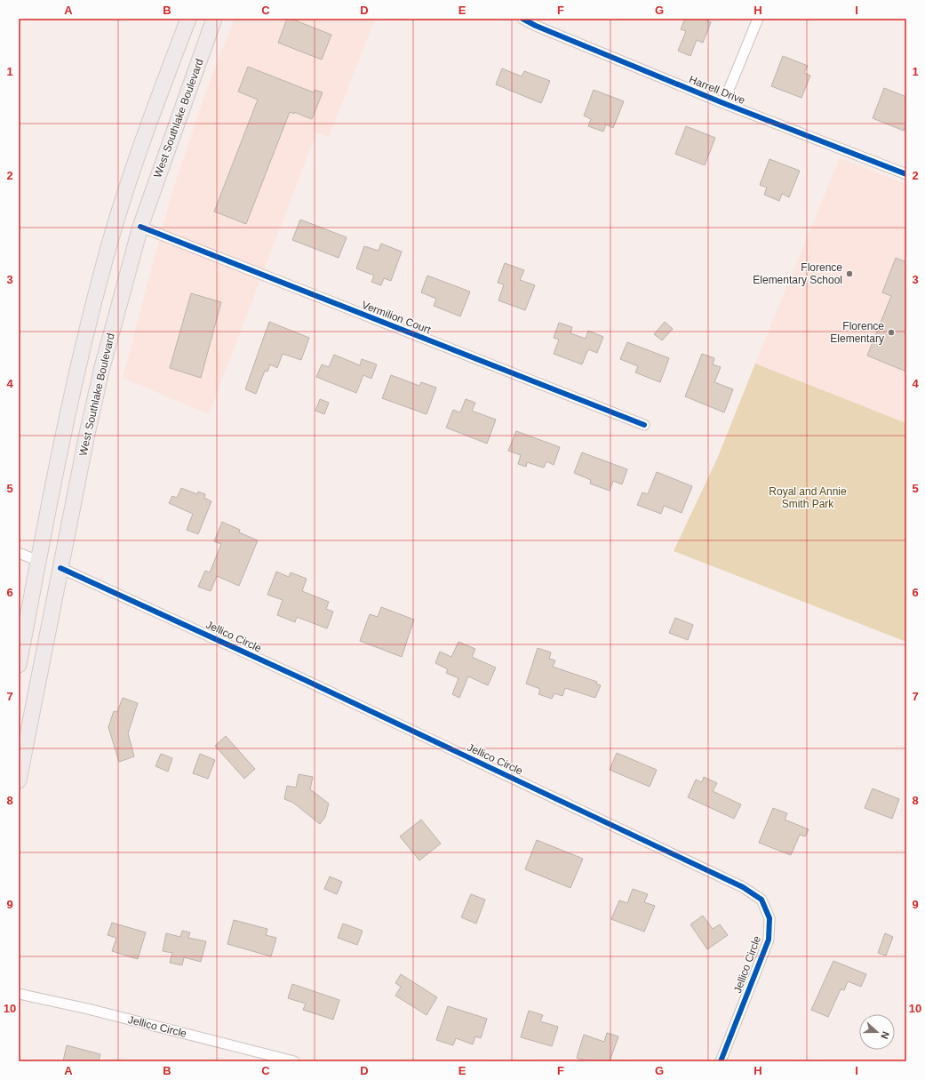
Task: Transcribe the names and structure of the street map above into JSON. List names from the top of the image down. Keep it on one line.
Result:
{"streets":{"main road":["West Southlake Boulevard"],"street":["Harrell Drive","Vermilion Court","Jellico Circle"]},"crossings":[["West Southlake Boulevard","Vermilion Court"],["West Southlake Boulevard","Jellico Circle"]],"parks":["Royal and Annie Smith Park"],"places":["Florence Elementary School","Florence Elementary"],"north":"right","grid":{"columns":["A","B","C","D","E","F","G","H","I"],"rows":["1","2","3","4","5","6","7","8","9","10"]}}
